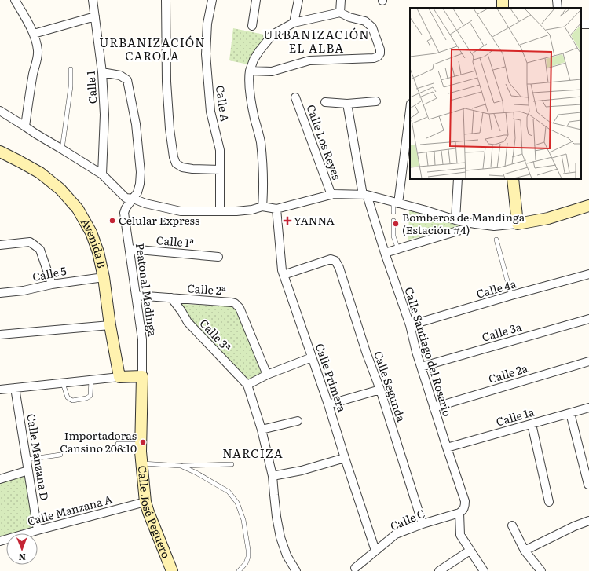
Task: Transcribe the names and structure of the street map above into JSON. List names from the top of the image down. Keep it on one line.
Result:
{"streets":{"main road":["Avenida B","Calle José Peguero"],"street":["Calle 1","Calle A","Calle Los Reyes","Calle 1ª","Calle 5","Calle 4a","Peatonal Madinga","Calle 2ª","Calle 3a","Calle 3ª","Calle Santiago del Rosario","Calle 2a","Calle Primera","Calle Segunda","Calle 1a","Calle Manzana D","Calle Manzana A","Calle C"]},"crossings":[["Calle 1","Peatonal Madinga"],["Calle 1ª","Peatonal Madinga"],["Avenida B","Calle 5"],["Calle 4a","Calle Santiago del Rosario"],["Peatonal Madinga","Calle 2ª"],["Peatonal Madinga","Calle José Peguero"],["Calle 2ª","Calle 3ª"],["Calle 3a","Calle Santiago del Rosario"],["Calle Santiago del Rosario","Calle 2a"],["Calle Santiago del Rosario","Calle 1a"],["Calle Santiago del Rosario","Calle C"],["Calle Primera","Calle Segunda"],["Calle Primera","Calle C"],["Calle Segunda","Calle C"],["Calle Manzana D","Calle Manzana A"],["Calle Manzana A","Calle José Peguero"]],"districts":["URBANIZACIÓN EL ALBA","URBANIZACIÓN CAROLA","NARCIZA"],"places":{"other":["Celular Express","Bomberos de Mandinga (Estación #4)","Importadoras Cansino 20&10"],"health":["YANNA"]},"north":"bottom"}
